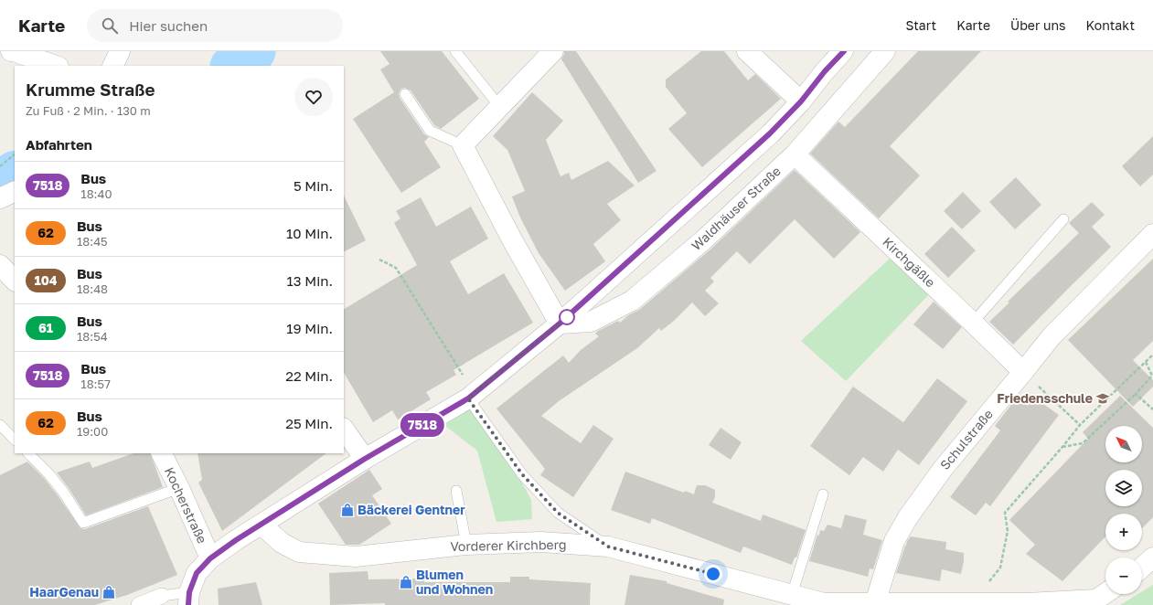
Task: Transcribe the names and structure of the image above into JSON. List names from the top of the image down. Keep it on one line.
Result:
{"streets":{"street":["Waldhäuser Straße","Kirchgäßle","Schulstraße","Kocherstraße","Vorderer Kirchberg"]},"crossings":[["Waldhäuser Straße","Kirchgäßle"],["Kirchgäßle","Schulstraße"],["Schulstraße","Vorderer Kirchberg"]],"places":{"school or university":["Friedensschule"],"shop":["Bäckerei Gentner","Blumen und Wohnen","HaarGenau"]},"lines":["bus line 7518"],"north":"top left","page":{"header":"Karte","search":"Hier suchen","nav":["Start","Karte","Über uns","Kontakt"],"on_map":"7518","heading":[["Krumme Straße","Zu Fuß · 2 Min. · 130 m"],"Abfahrten"],"list":[{"mark":"7518","name":"Bus","note":"18:40","value":"5 Min."},{"mark":"62","name":"Bus","note":"18:45","value":"10 Min."},{"mark":"104","name":"Bus","note":"18:48","value":"13 Min."},{"mark":"61","name":"Bus","note":"18:54","value":"19 Min."},{"mark":"7518","name":"Bus","note":"18:57","value":"22 Min."},{"mark":"62","name":"Bus","note":"19:00","value":"25 Min."}],"map_buttons":["+","−"]}}
